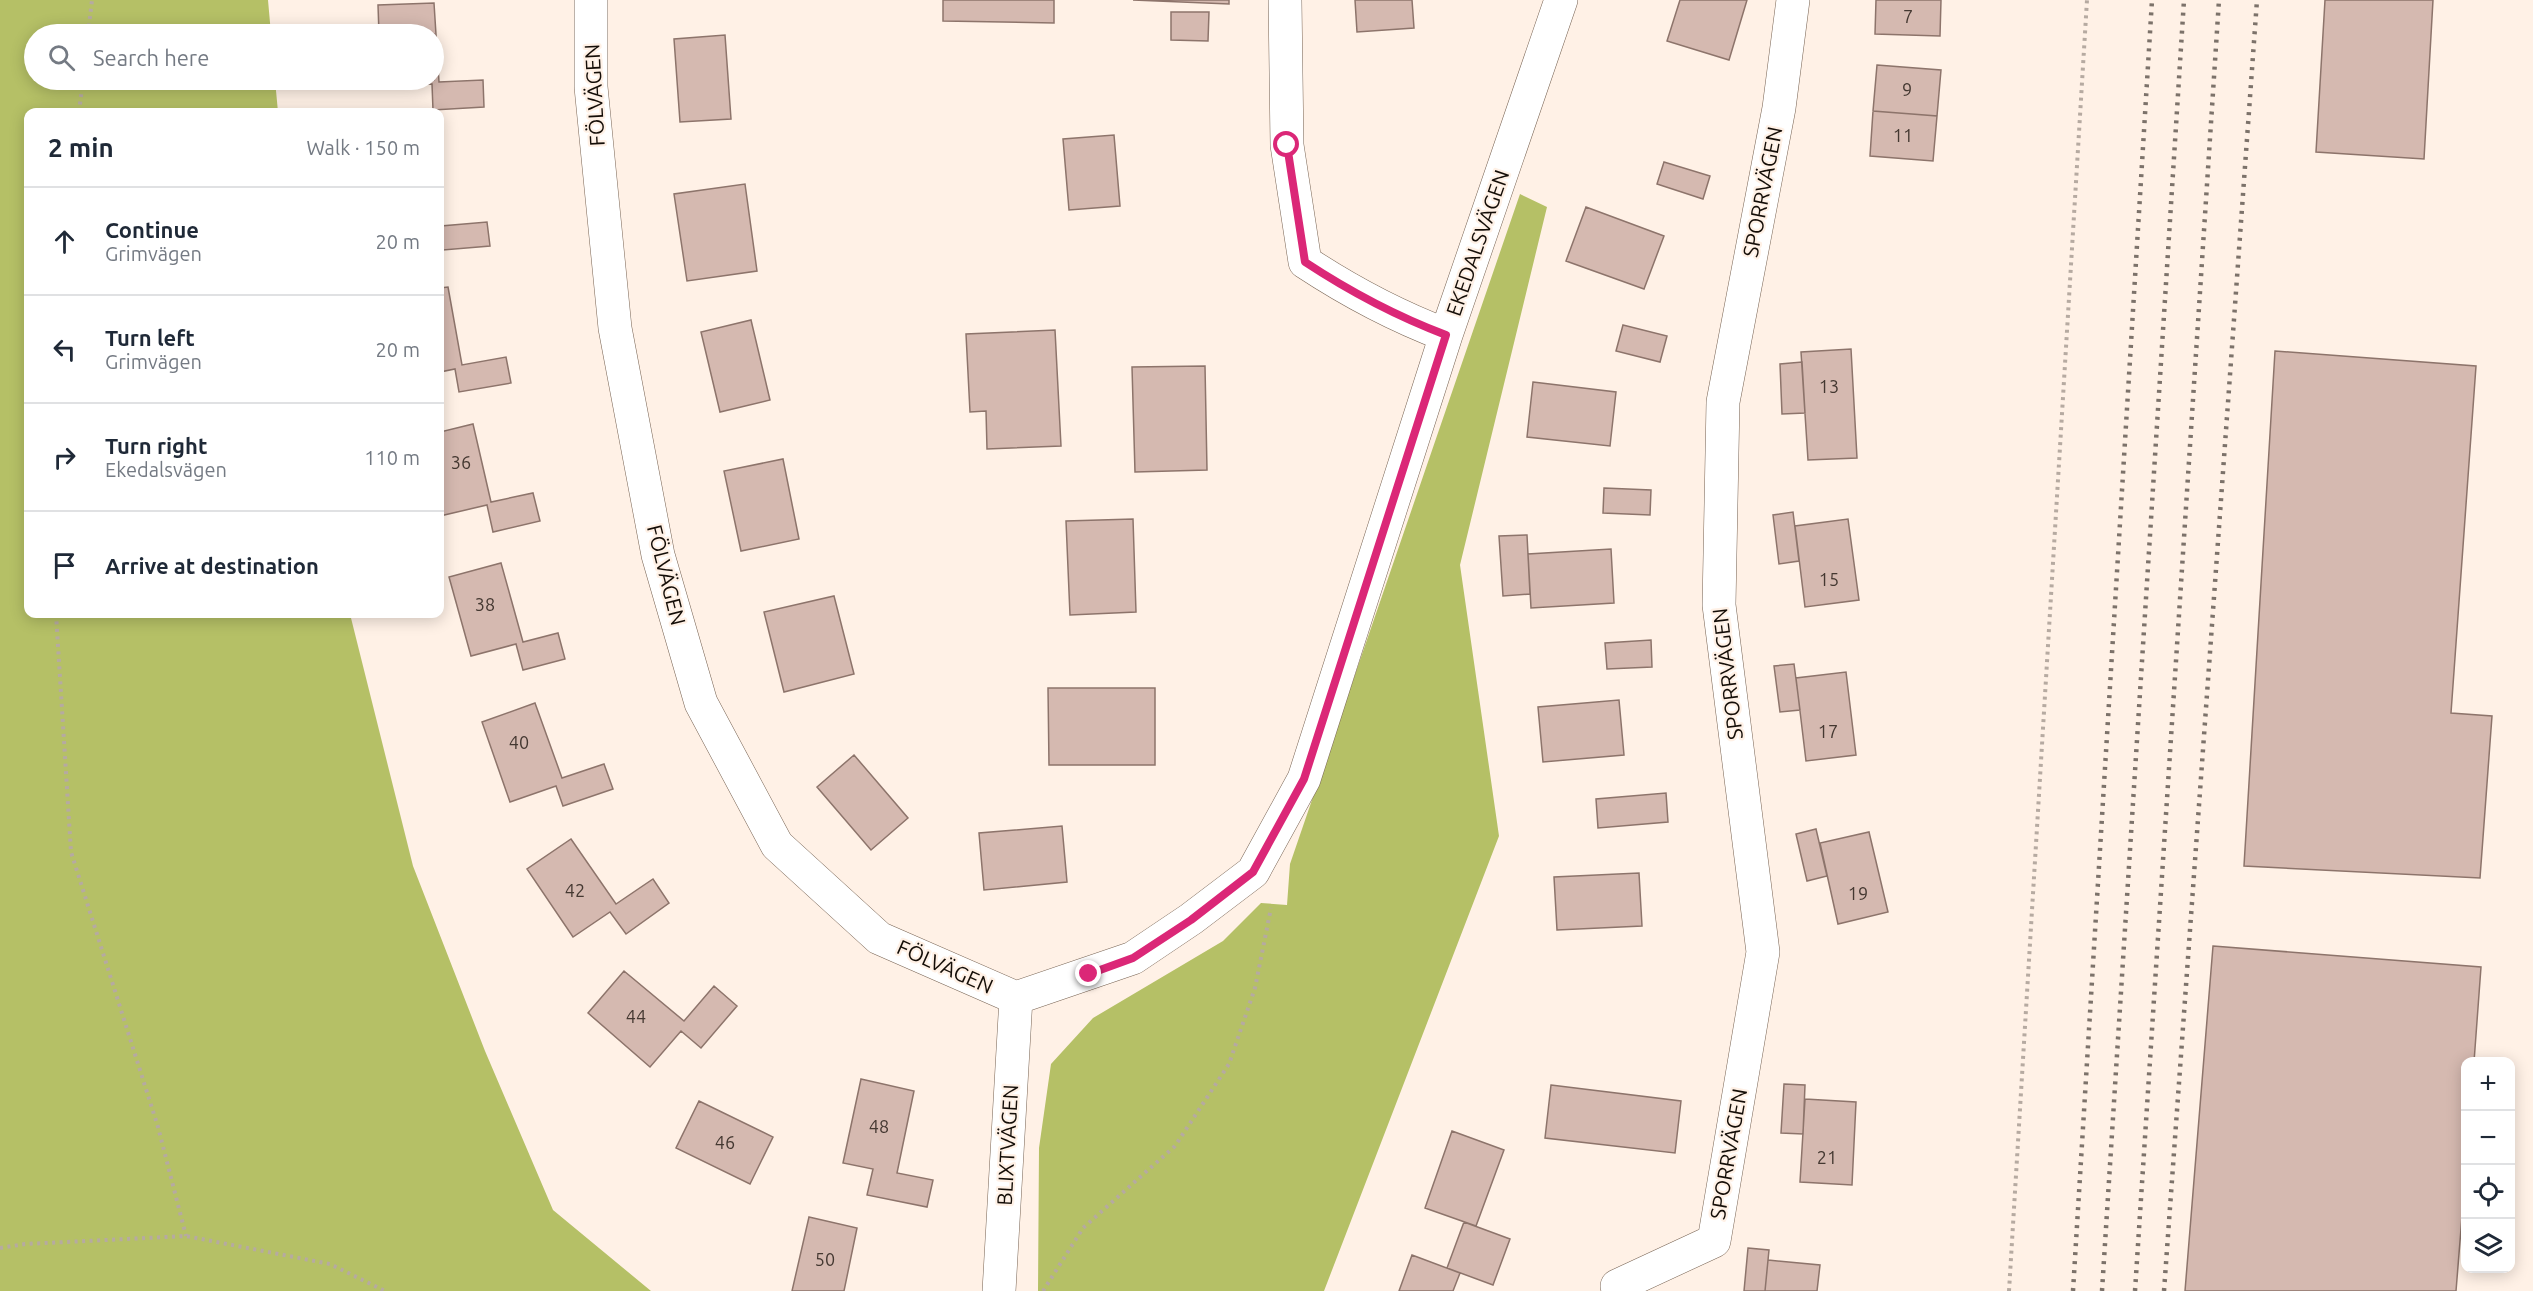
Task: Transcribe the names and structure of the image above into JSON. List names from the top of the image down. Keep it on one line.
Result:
{"streets":{"street":["FÖLVÄGEN","SPORRVÄGEN","EKEDALSVÄGEN","BLIXTVÄGEN"]},"crossings":[["FÖLVÄGEN","EKEDALSVÄGEN"],["FÖLVÄGEN","BLIXTVÄGEN"],["EKEDALSVÄGEN","BLIXTVÄGEN"]],"house_numbers":["7","9","11","13","36","15","38","17","40","42","19","44","48","46","21","50"],"page":{"search":"Search here","heading":["2 min","Walk · 150 m"],"list":[["Continue","Grimvägen","20 m"],["Turn left","Grimvägen","20 m"],["Turn right","Ekedalsvägen","110 m"],"Arrive at destination"],"map_buttons":["+","−"]}}
